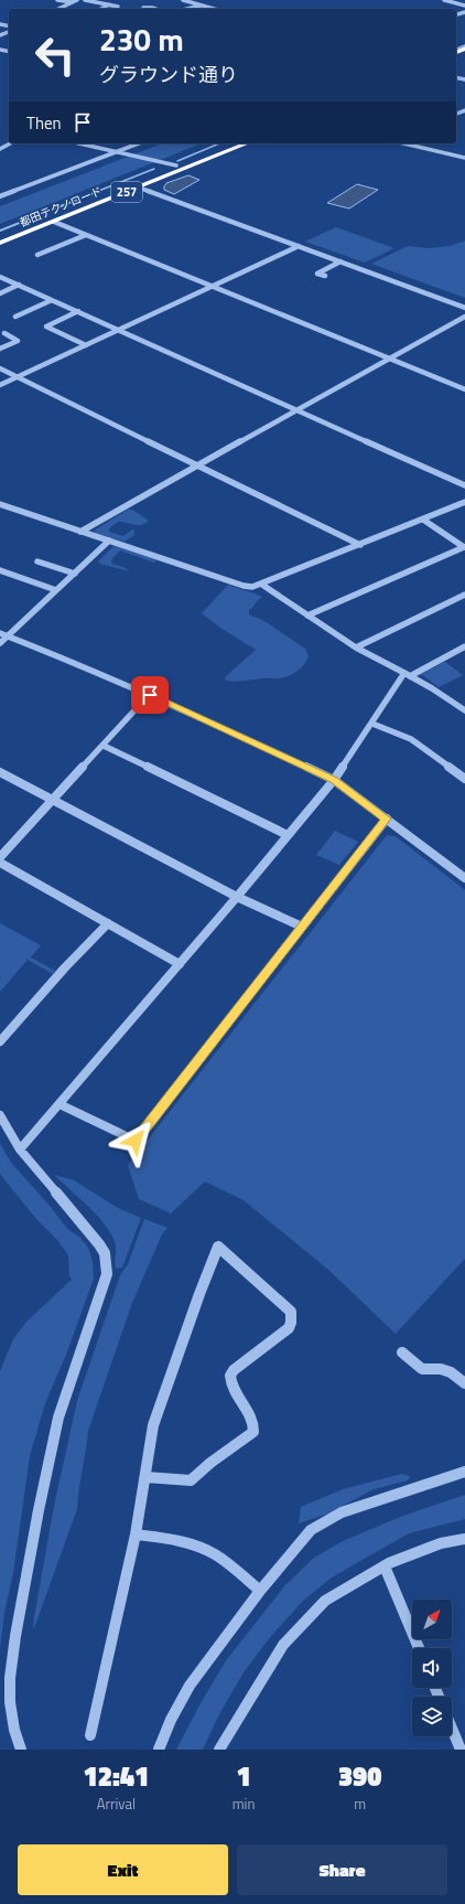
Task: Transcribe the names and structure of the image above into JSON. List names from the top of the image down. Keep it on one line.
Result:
{"streets":{"highway":["257","都田テクノロード"]},"north":"top right","page":{"turn":["230 m","グラウンド通り"],"then":"Then","eta":["12:41","Arrival","1","min","390","m"],"buttons":["Exit","Share"]}}
